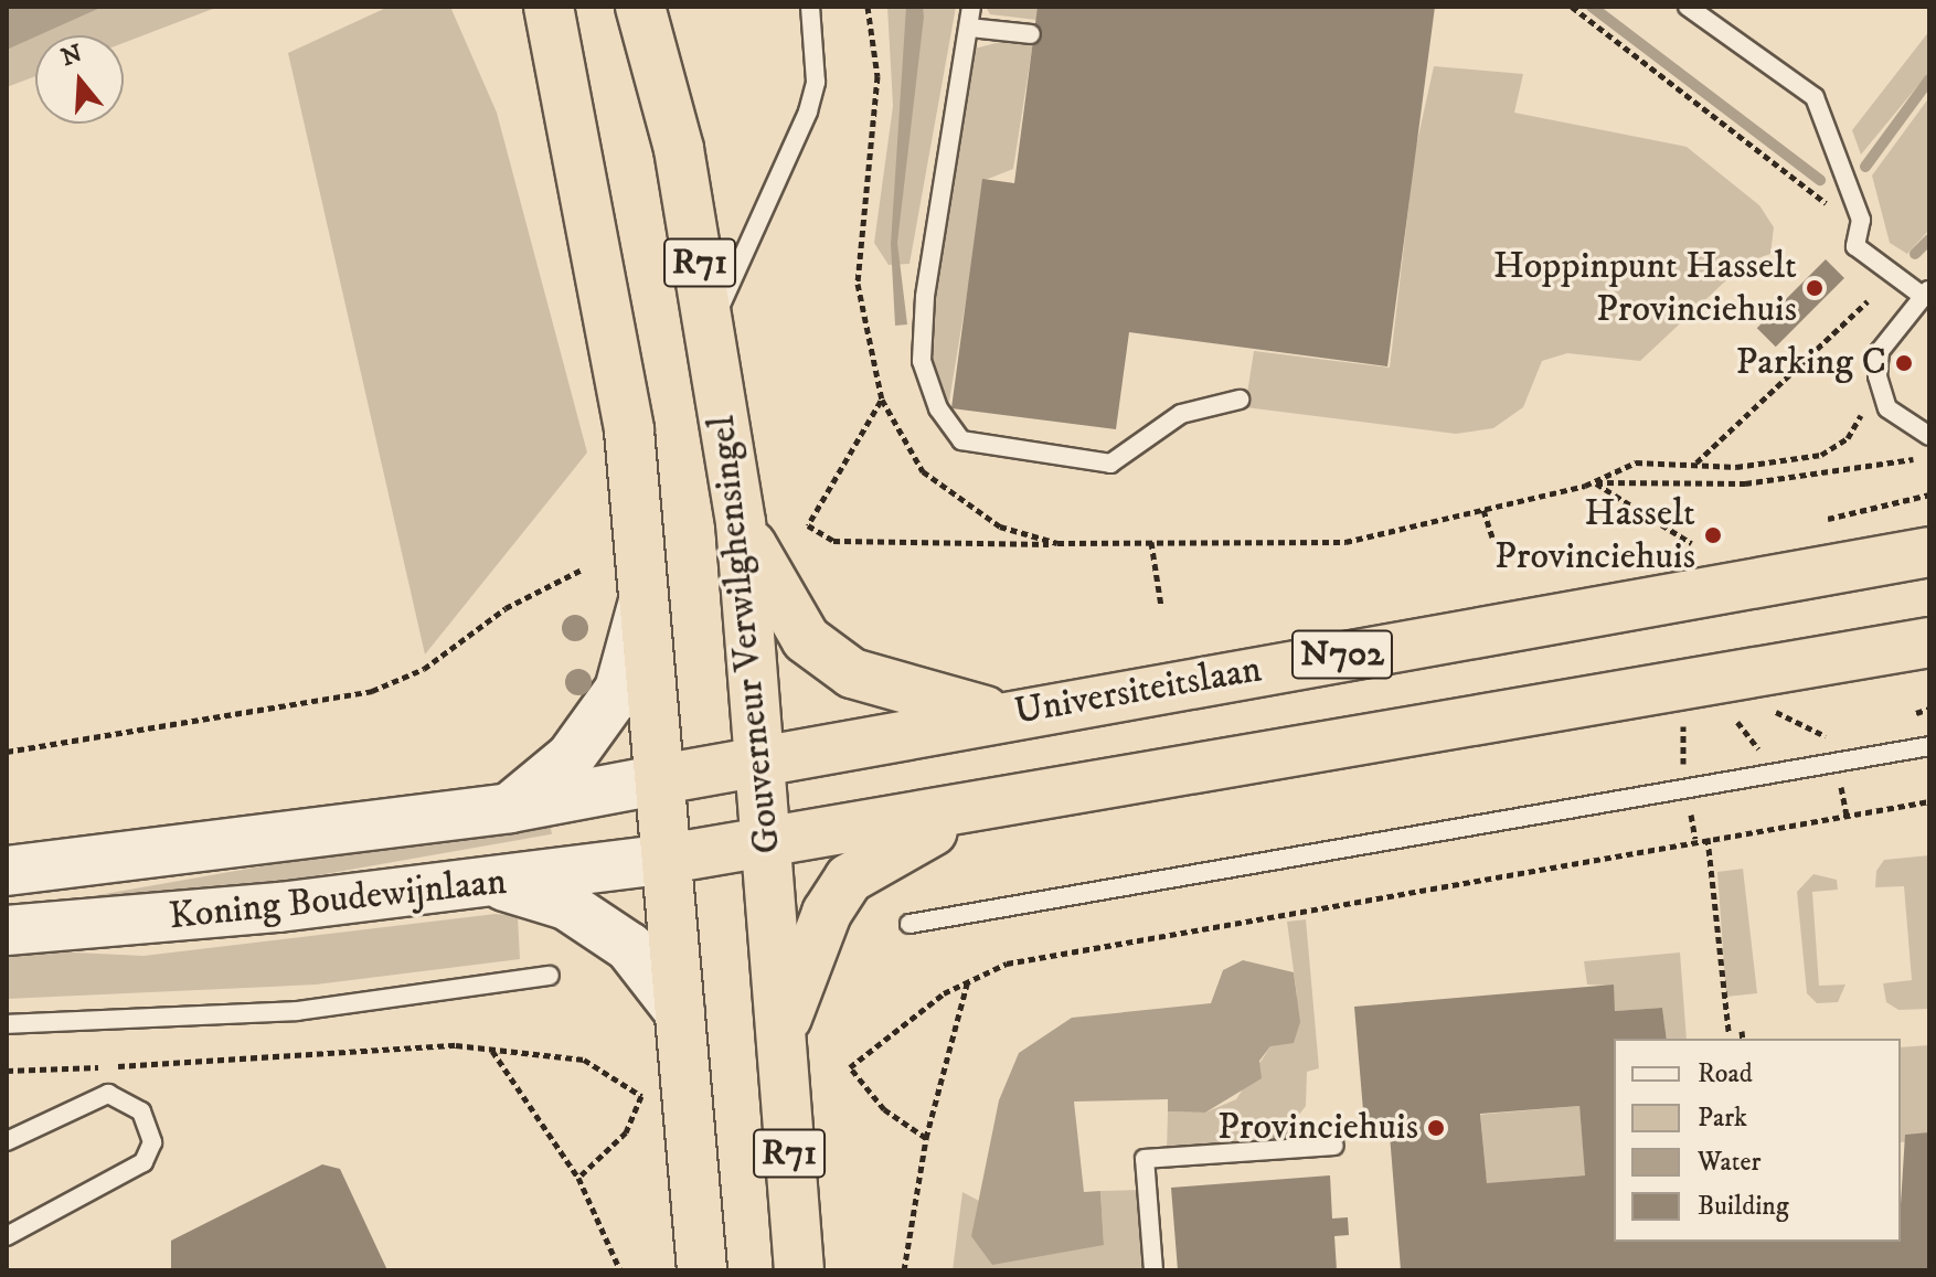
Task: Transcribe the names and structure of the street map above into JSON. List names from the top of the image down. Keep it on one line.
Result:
{"streets":{"highway":["R71","Gouverneur Verwilghensingel","N702","Universiteitslaan"],"main road":["Koning Boudewijnlaan"]},"crossings":[["R71","N702"],["R71","Universiteitslaan"],["R71","Koning Boudewijnlaan"],["Gouverneur Verwilghensingel","N702"],["Gouverneur Verwilghensingel","Universiteitslaan"],["N702","Koning Boudewijnlaan"],["Universiteitslaan","Koning Boudewijnlaan"]],"places":["Hoppinpunt Hasselt Provinciehuis","Parking C","Hasselt Provinciehuis","Provinciehuis"],"legend":["Road","Park","Water","Building"],"north":"top"}
